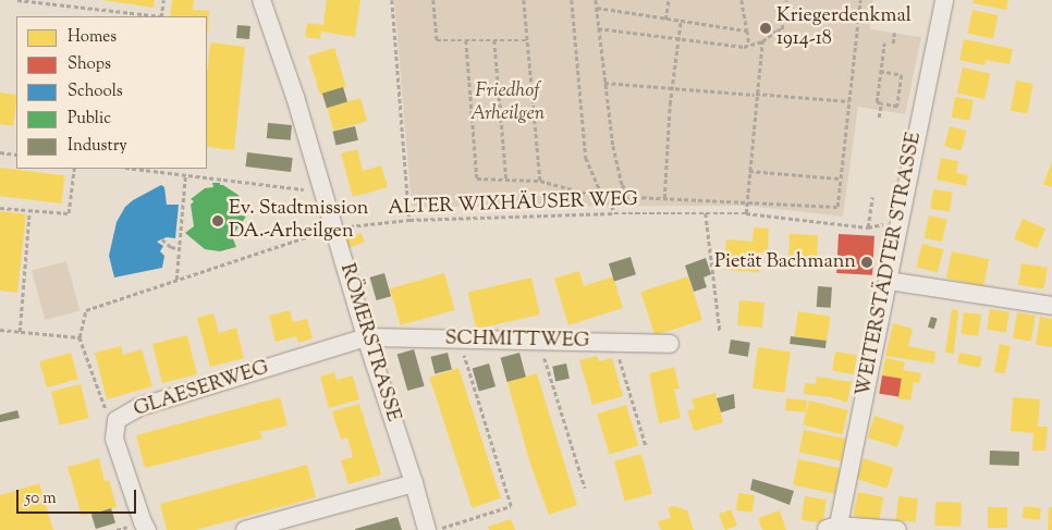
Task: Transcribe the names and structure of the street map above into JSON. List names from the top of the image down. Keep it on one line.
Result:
{"streets":{"street":["WEITERSTÄDTER STRASSE","SCHMITTWEG","RÖMERSTRASSE","GLAESERWEG"],"path":["ALTER WIXHÄUSER WEG"]},"crossings":[["ALTER WIXHÄUSER WEG","WEITERSTÄDTER STRASSE"],["ALTER WIXHÄUSER WEG","RÖMERSTRASSE"],["SCHMITTWEG","RÖMERSTRASSE"],["SCHMITTWEG","GLAESERWEG"],["RÖMERSTRASSE","GLAESERWEG"]],"parks":["Friedhof Arheilgen"],"places":["Kriegerdenkmal 1914-18","Ev. Stadtmission DA.-Arheilgen","Pietät Bachmann"],"legend":["Homes","Shops","Schools","Public","Industry"],"scale_bar":"50 m"}
